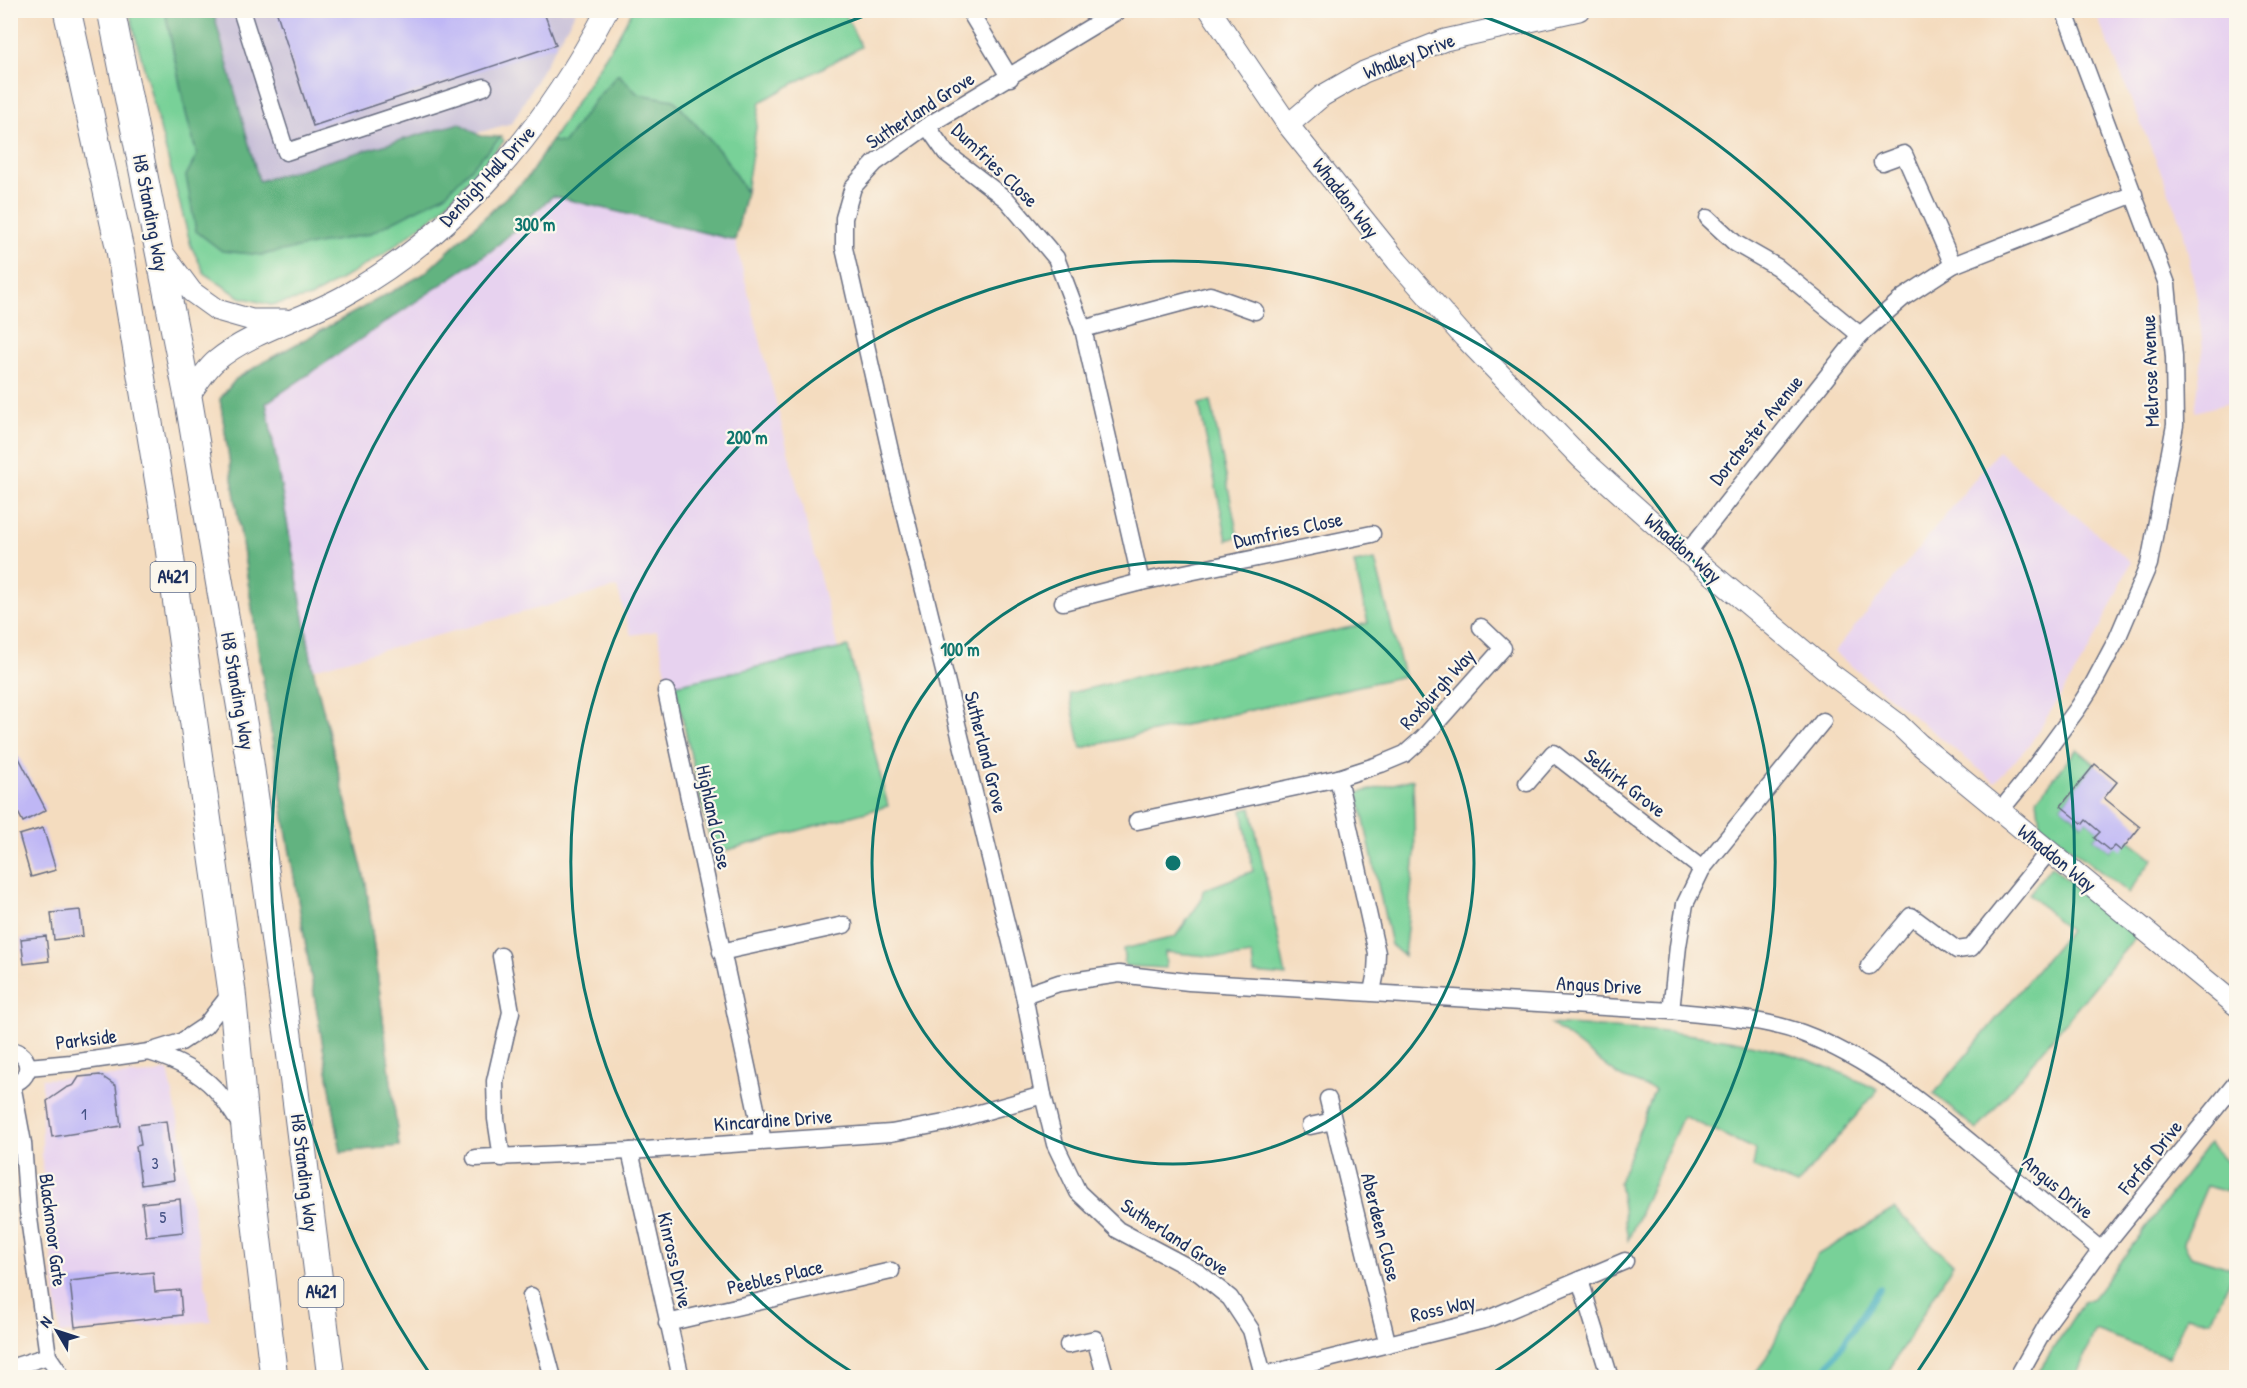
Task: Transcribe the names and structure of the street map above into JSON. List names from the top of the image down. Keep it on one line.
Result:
{"streets":{"highway":["H8 Standing Way","A421"],"street":["Whalley Drive","Sutherland Grove","Dumfries Close","Denbigh Hall Drive","Whaddon Way","Melrose Avenue","Dorchester Avenue","Roxburgh Way","Selkirk Grove","Highland Close","Angus Drive","Parkside","Kincardine Drive","Forfar Drive","Aberdeen Close","Blackmoor Gate","Kinross Drive","Peebles Place","Ross Way"]},"crossings":[["Whalley Drive","Whaddon Way"],["Sutherland Grove","Dumfries Close"],["Sutherland Grove","Angus Drive"],["Sutherland Grove","Kincardine Drive"],["Sutherland Grove","Ross Way"],["Denbigh Hall Drive","H8 Standing Way"],["Whaddon Way","Melrose Avenue"],["Whaddon Way","Dorchester Avenue"],["H8 Standing Way","Parkside"],["Melrose Avenue","Dorchester Avenue"],["Highland Close","Kincardine Drive"],["Angus Drive","Forfar Drive"],["Kincardine Drive","Kinross Drive"],["Aberdeen Close","Ross Way"],["Kinross Drive","Peebles Place"]],"house_numbers":["1","3","5"],"north":"top left","rings":["300 m","200 m","100 m"]}
